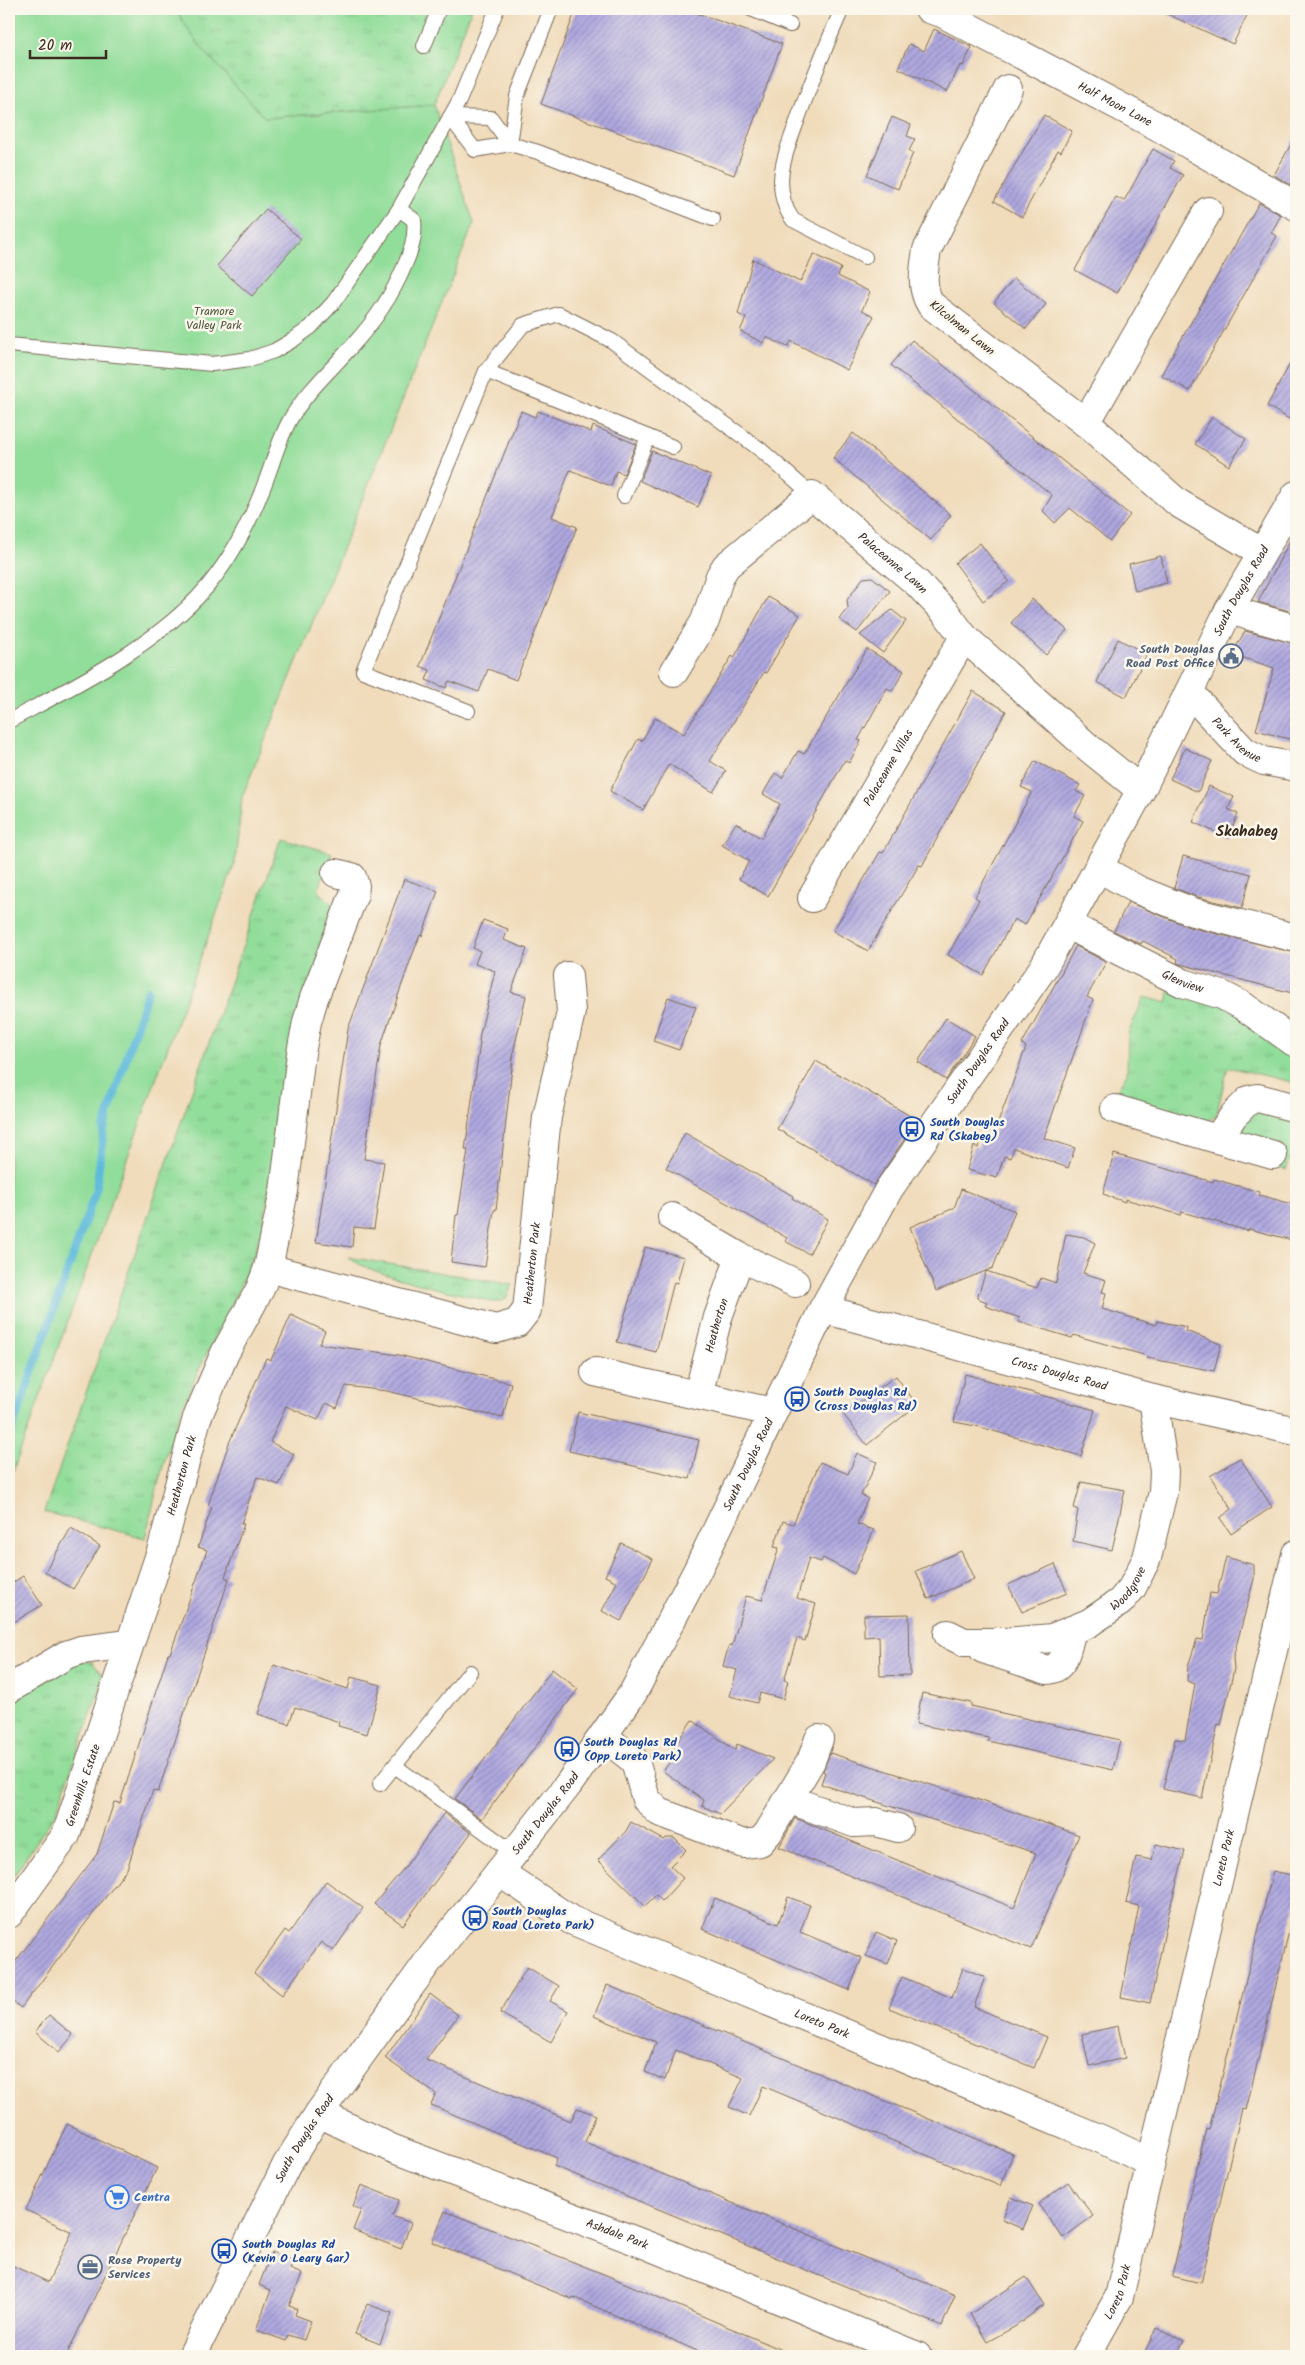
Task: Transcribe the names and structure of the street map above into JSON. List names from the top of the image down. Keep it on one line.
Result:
{"streets":{"street":["Half Moon Lane","Kilcolman Lawn","Palaceanne Lawn","South Douglas Road","Park Avenue","Palaceanne Villas","Glenview","Heatherton Park","Heatherton","Cross Douglas Road","Woodgrove","Greenhills Estate","Loreto Park","Ashdale Park"]},"crossings":[["Kilcolman Lawn","South Douglas Road"],["Palaceanne Lawn","South Douglas Road"],["Palaceanne Lawn","Palaceanne Villas"],["South Douglas Road","Park Avenue"],["South Douglas Road","Glenview"],["South Douglas Road","Cross Douglas Road"],["South Douglas Road","Loreto Park"],["South Douglas Road","Ashdale Park"],["Heatherton Park","Greenhills Estate"],["Cross Douglas Road","Woodgrove"]],"districts":["Skahabeg"],"parks":["Tramore Valley Park"],"places":{"public building":["South Douglas Road Post Office"],"bus stop":["South Douglas Rd (Skabeg)","South Douglas Rd (Cross Douglas Rd)","South Douglas Rd (Opp Loreto Park)","South Douglas Road (Loreto Park)","South Douglas Rd (Kevin O Leary Gar)"],"supermarket":["Centra"],"office":["Rose Property Services"]},"scale_bar":"20 m"}
